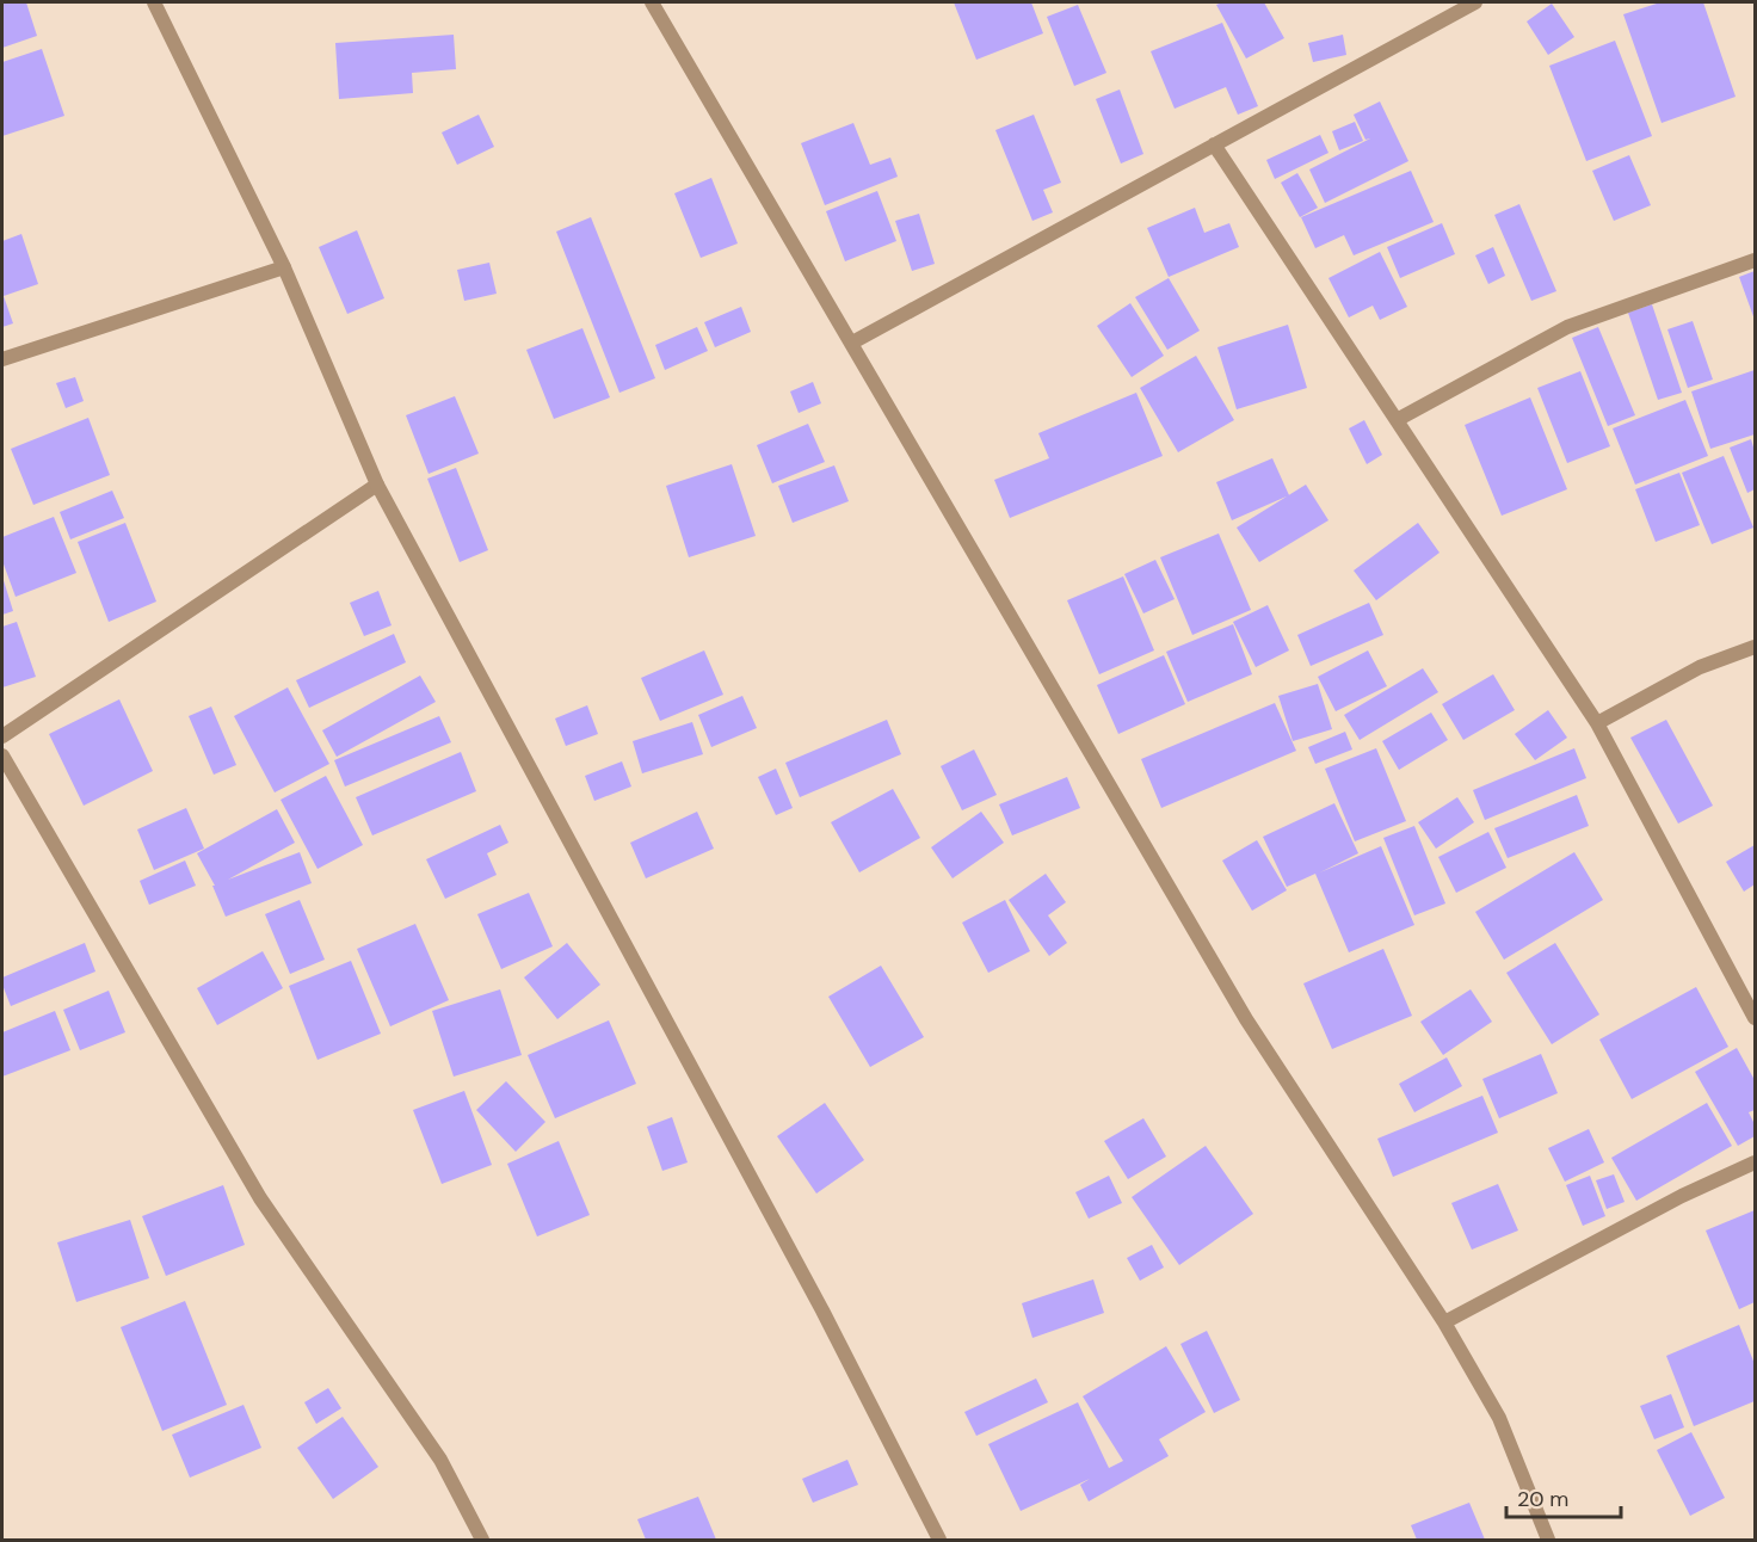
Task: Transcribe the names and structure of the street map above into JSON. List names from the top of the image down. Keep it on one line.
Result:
{"scale_bar":"20 m"}
